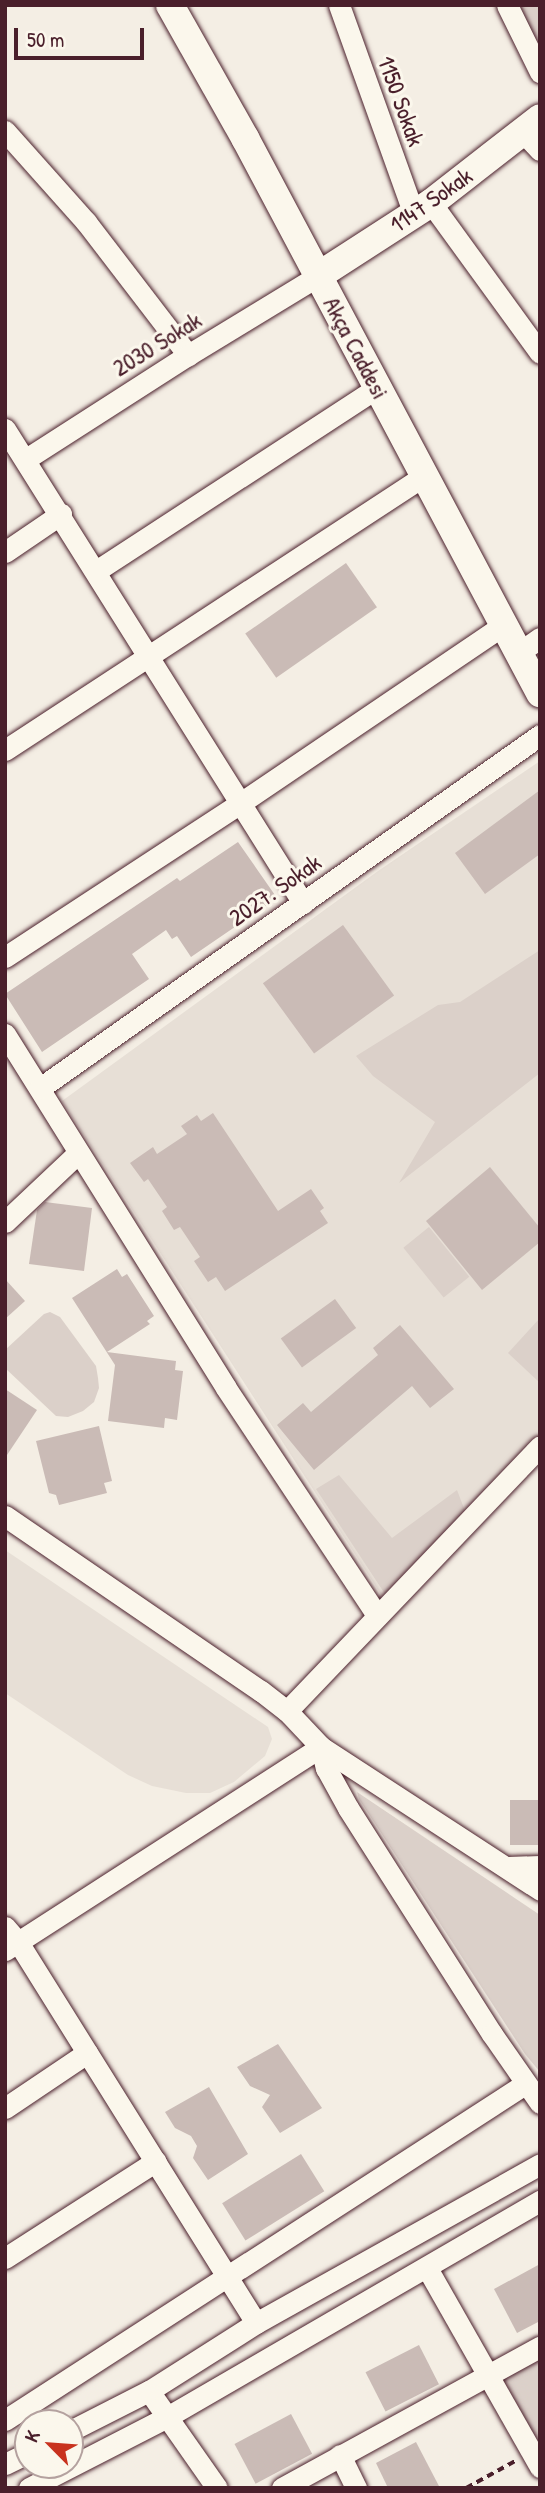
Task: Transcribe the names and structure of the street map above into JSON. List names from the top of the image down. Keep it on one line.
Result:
{"streets":{"street":["1150 Sokak","1147 Sokak","2030 Sokak","Akça Caddesi","2027. Sokak"]},"crossings":[["1150 Sokak","1147 Sokak"],["1147 Sokak","2030 Sokak"],["1147 Sokak","Akça Caddesi"],["2030 Sokak","Akça Caddesi"]],"scale_bar":"50 m","north":"top left"}
